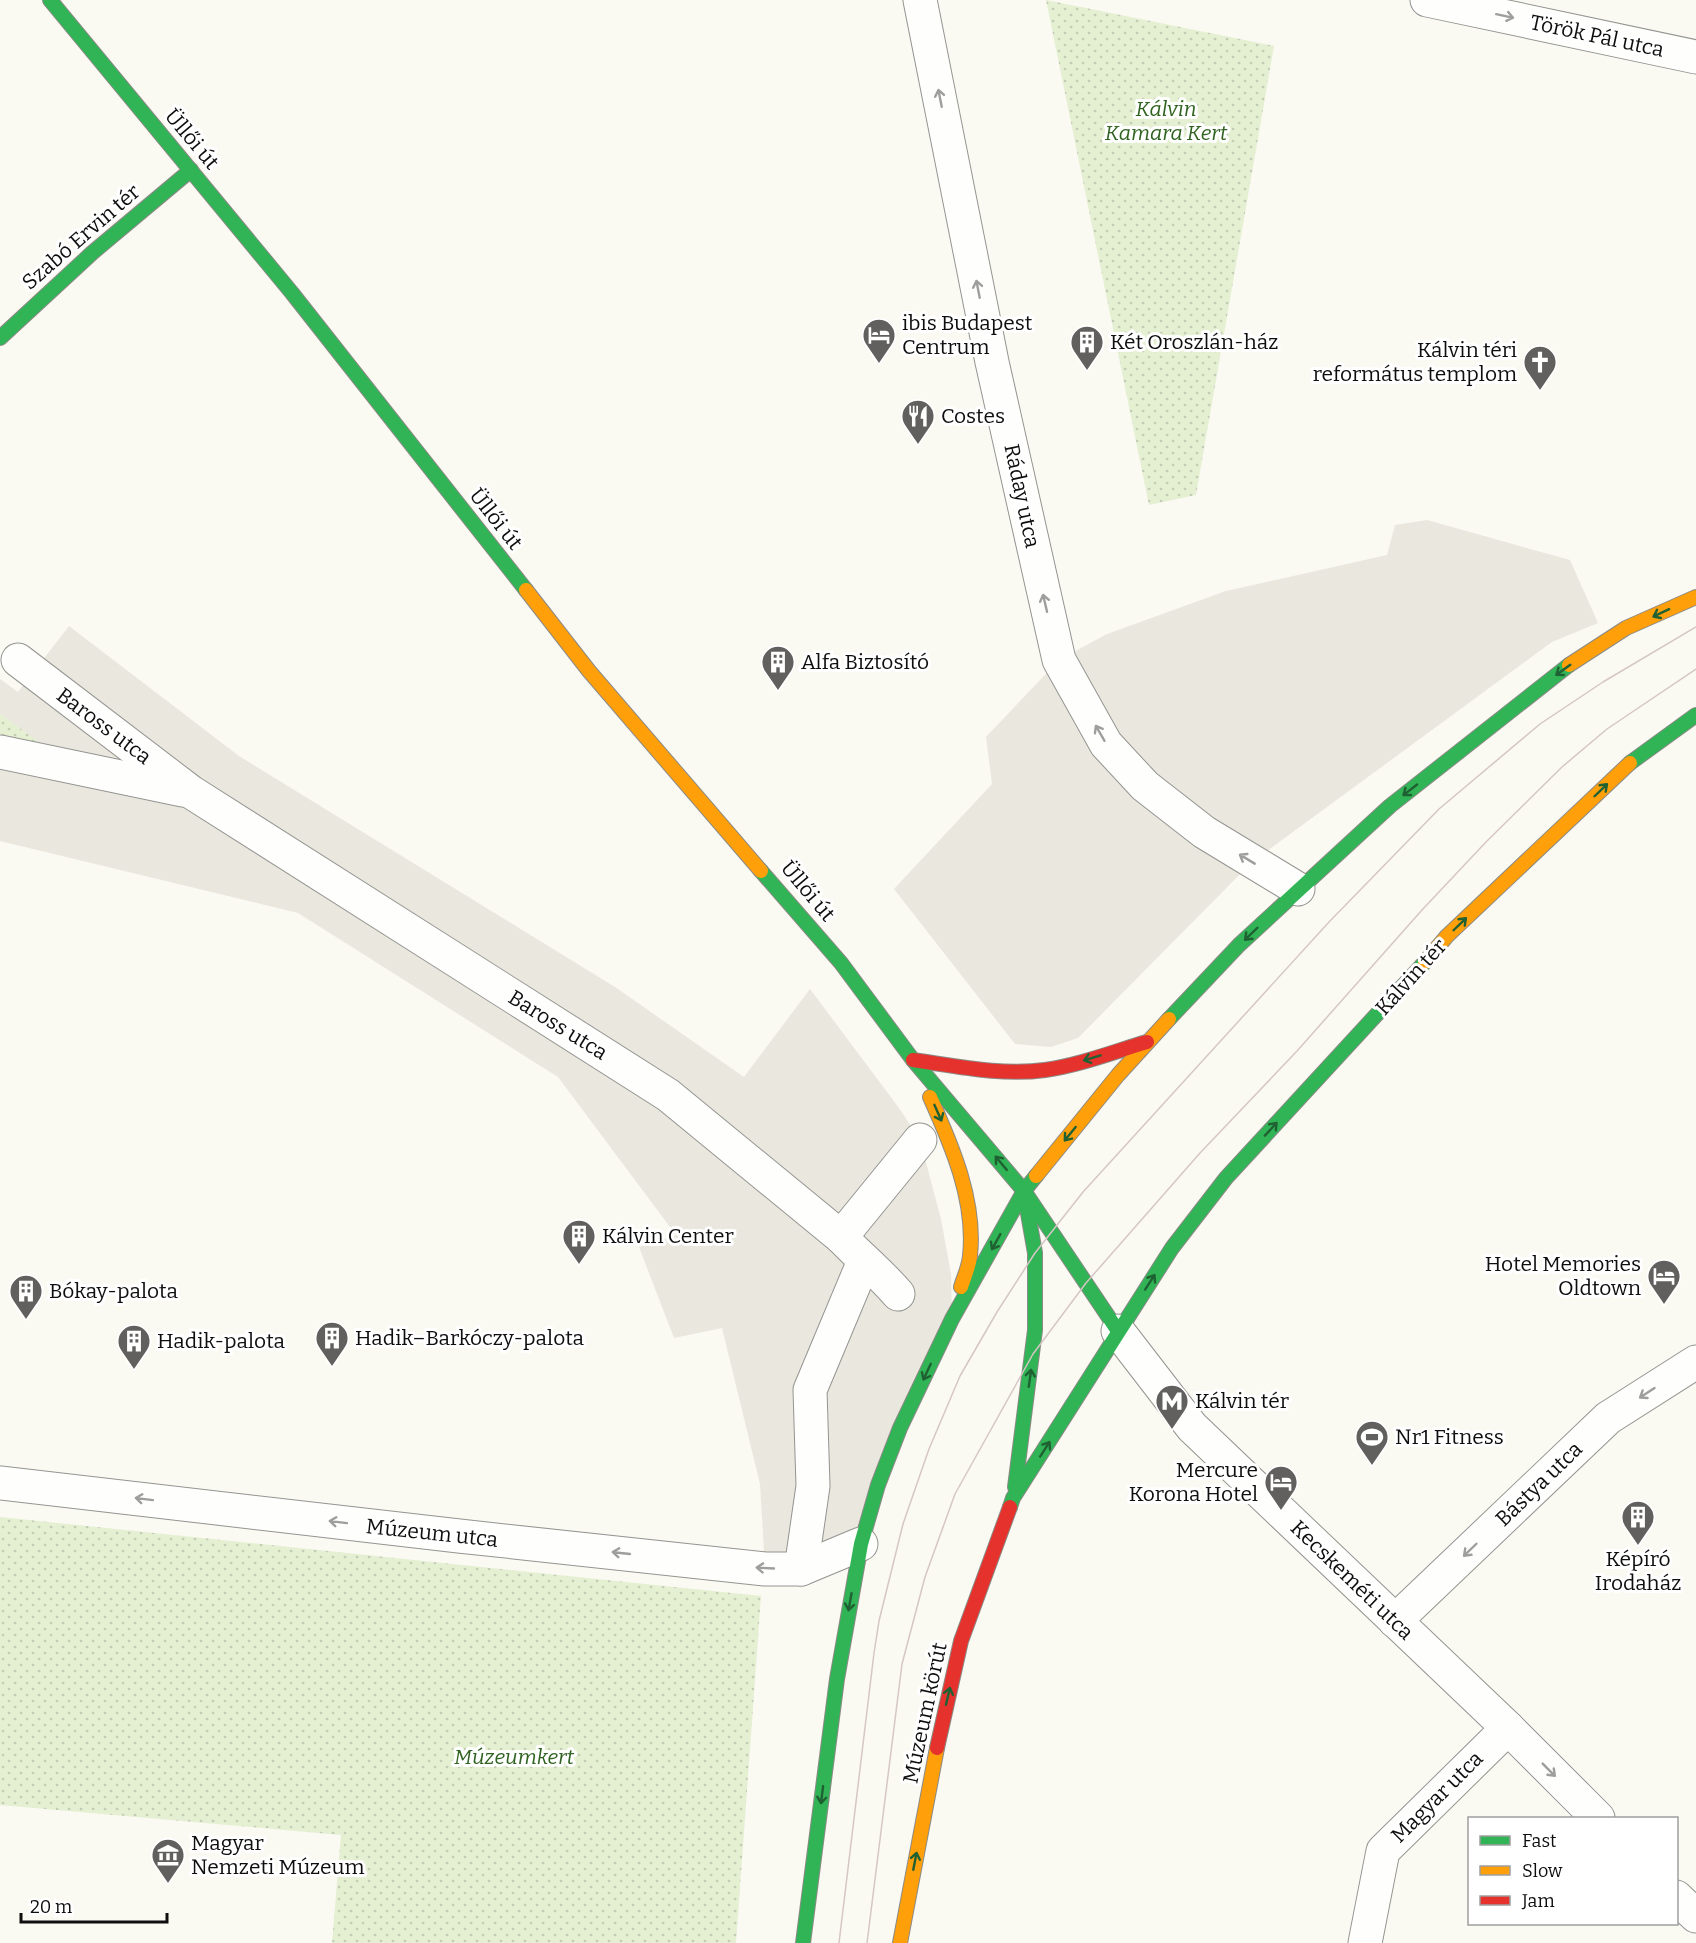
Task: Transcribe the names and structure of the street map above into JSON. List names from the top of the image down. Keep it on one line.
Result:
{"streets":{"main road":["Üllői út","Szabó Ervin tér","Kálvin tér","Múzeum körút"],"street":["Török Pál utca","Ráday utca","Baross utca","Bástya utca","Múzeum utca","Kecskeméti utca","Magyar utca"]},"crossings":[["Üllői út","Szabó Ervin tér"],["Kálvin tér","Kecskeméti utca"],["Kálvin tér","Múzeum körút"],["Bástya utca","Kecskeméti utca"],["Kecskeméti utca","Magyar utca"]],"one_way":["Török Pál utca","Ráday utca","Kálvin tér","Bástya utca","Múzeum utca"],"parks":["Kálvin Kamara Kert","Múzeumkert"],"places":{"hotel":["ibis Budapest Centrum","Hotel Memories Oldtown","Mercure Korona Hotel"],"building":["Két Oroszlán-ház","Alfa Biztosító","Kálvin Center","Bókay-palota","Hadik–Barkóczy-palota","Hadik-palota","Képíró Irodaház"],"church":["Kálvin téri református templom"],"restaurant":["Costes"],"metro station":["Kálvin tér"],"sports":["Nr1 Fitness"],"museum":["Magyar Nemzeti Múzeum"]},"legend":["Fast","Slow","Jam"],"scale_bar":"20 m"}
